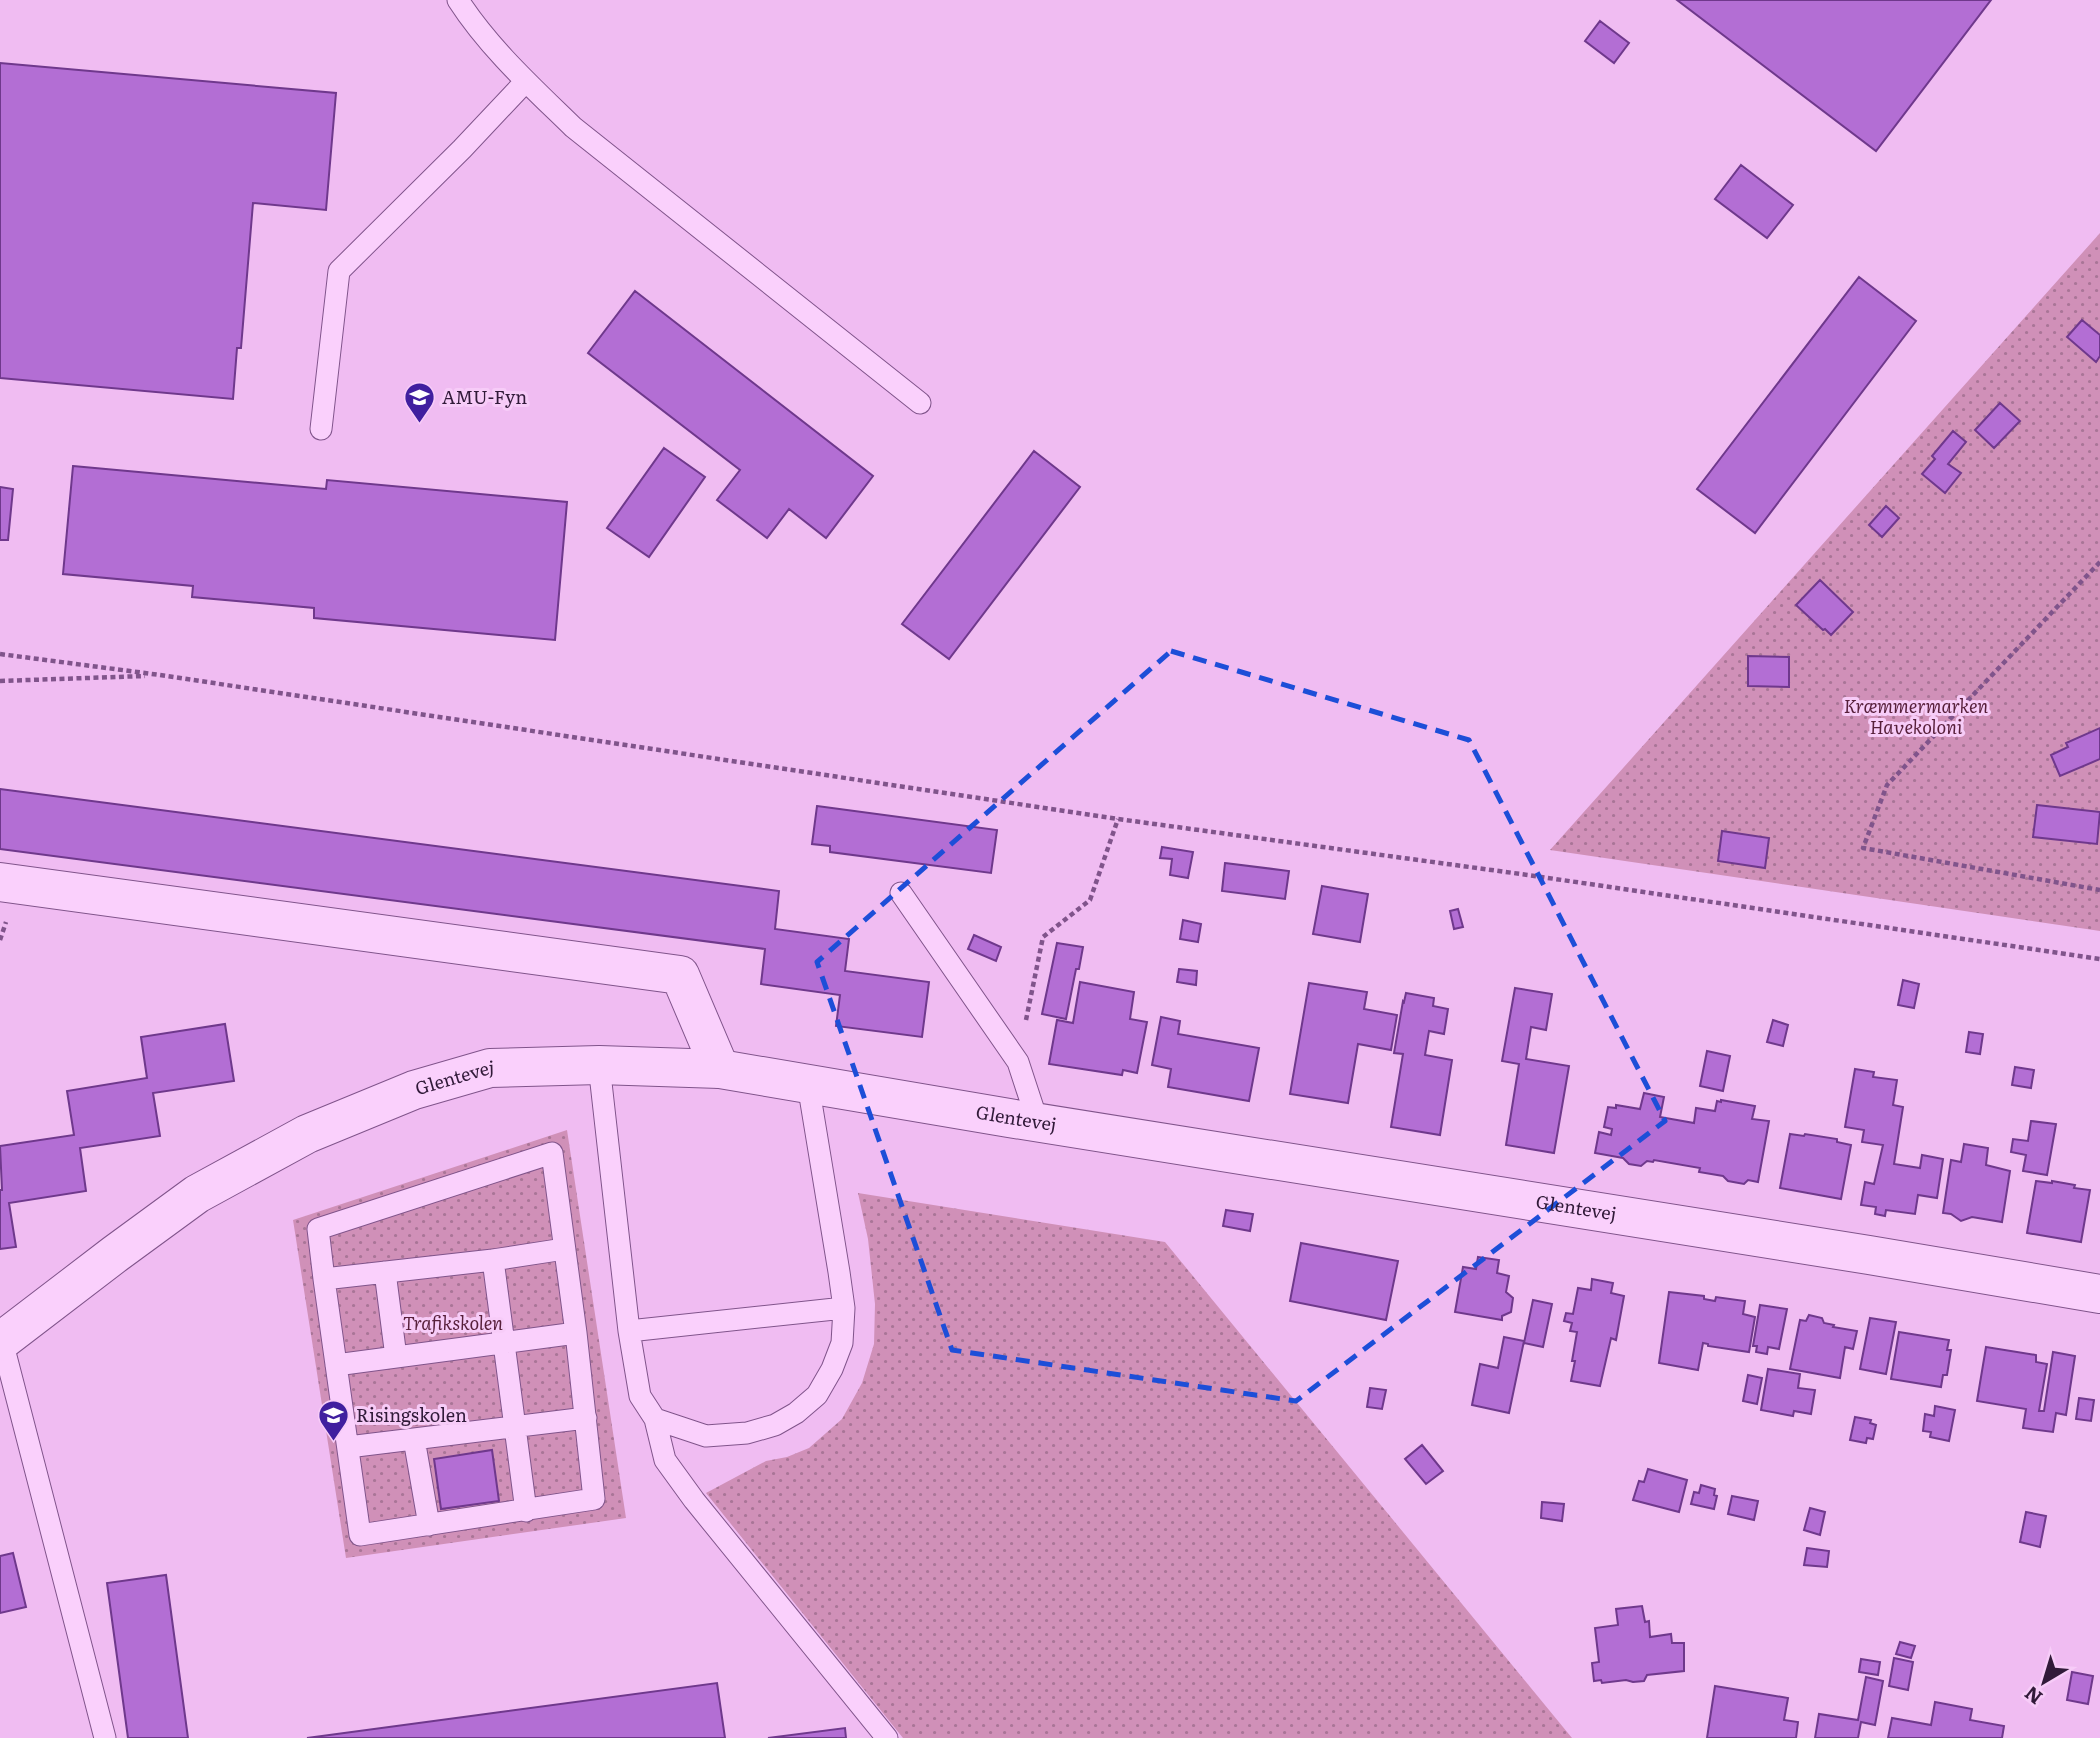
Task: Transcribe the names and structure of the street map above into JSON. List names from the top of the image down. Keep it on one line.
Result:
{"streets":{"street":["Glentevej"]},"parks":["Kræmmermarken Havekoloni","Trafikskolen"],"places":{"school or university":["AMU-Fyn","Risingskolen"]},"north":"bottom left"}
